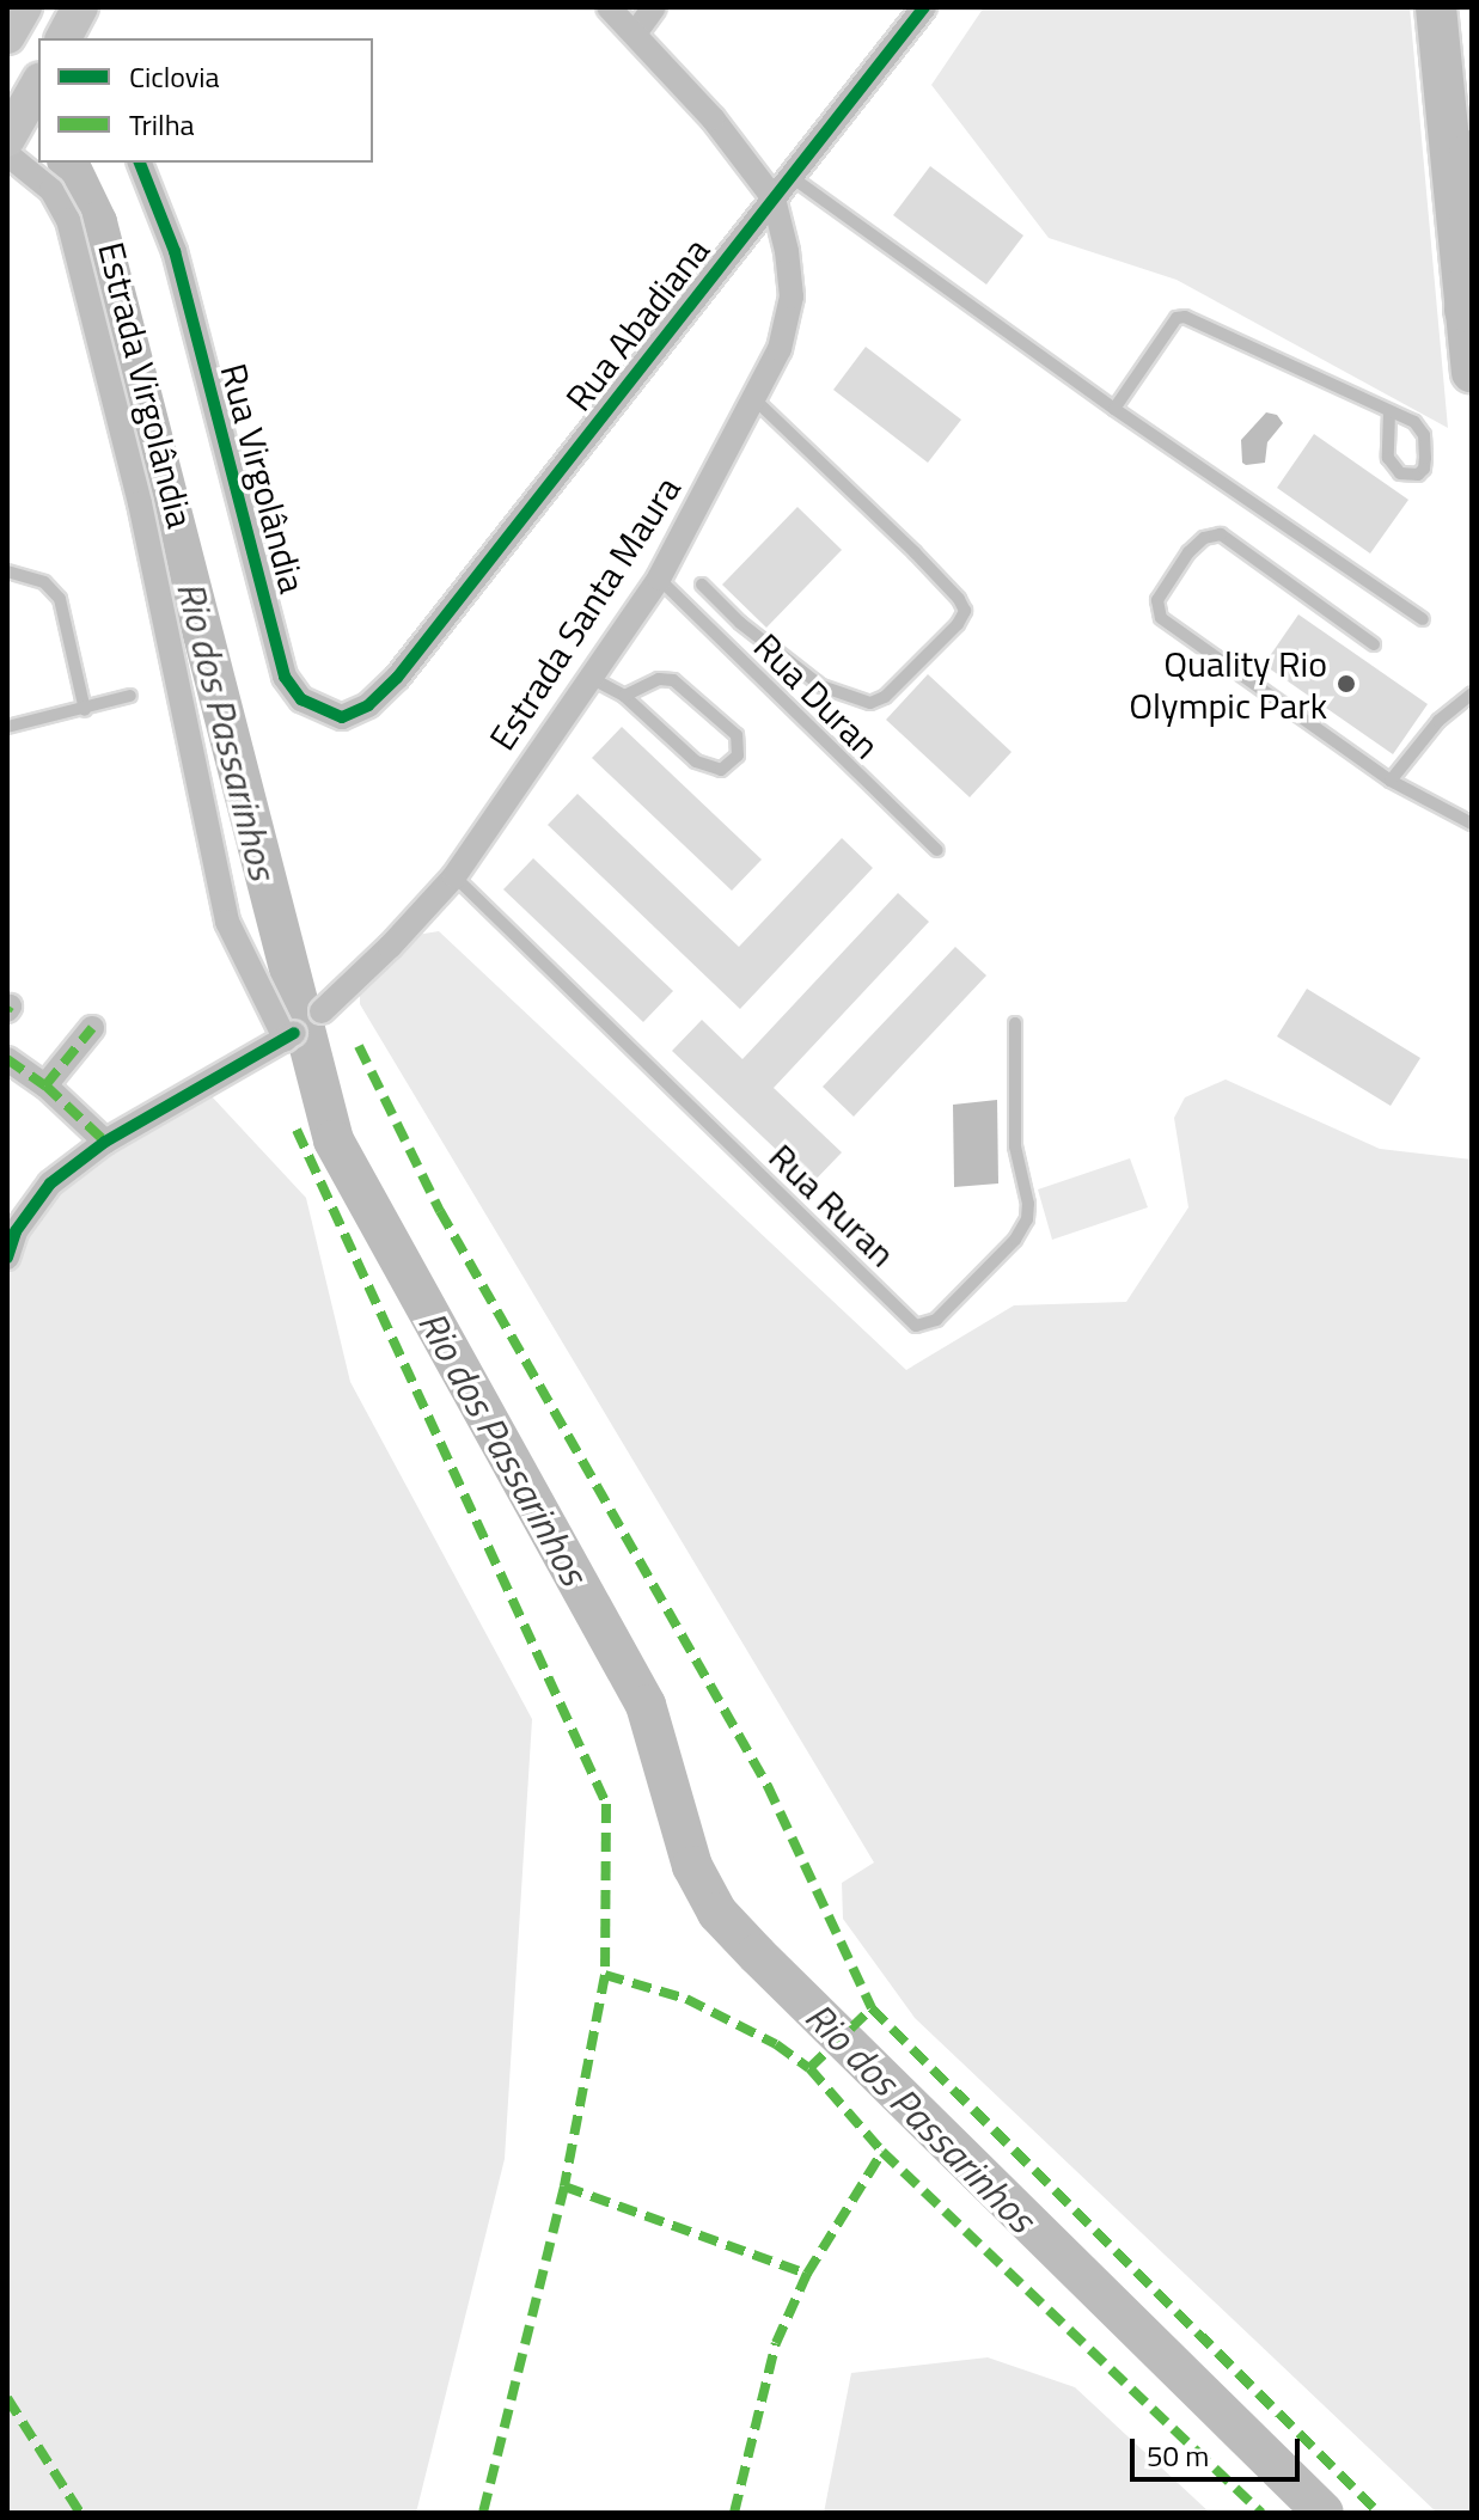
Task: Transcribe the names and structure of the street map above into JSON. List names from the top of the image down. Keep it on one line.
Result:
{"streets":{"street":["Rua Abadiana","Estrada Virgolândia","Rua Virgolândia","Estrada Santa Maura"],"lane":["Rua Duran","Rua Ruran"]},"crossings":[["Rua Abadiana","Rua Virgolândia"],["Rua Abadiana","Estrada Santa Maura"],["Estrada Santa Maura","Rua Duran"],["Estrada Santa Maura","Rua Ruran"]],"water":["Rio dos Passarinhos"],"places":["Quality Rio Olympic Park"],"legend":["Ciclovia","Trilha"],"scale_bar":"50 m"}
